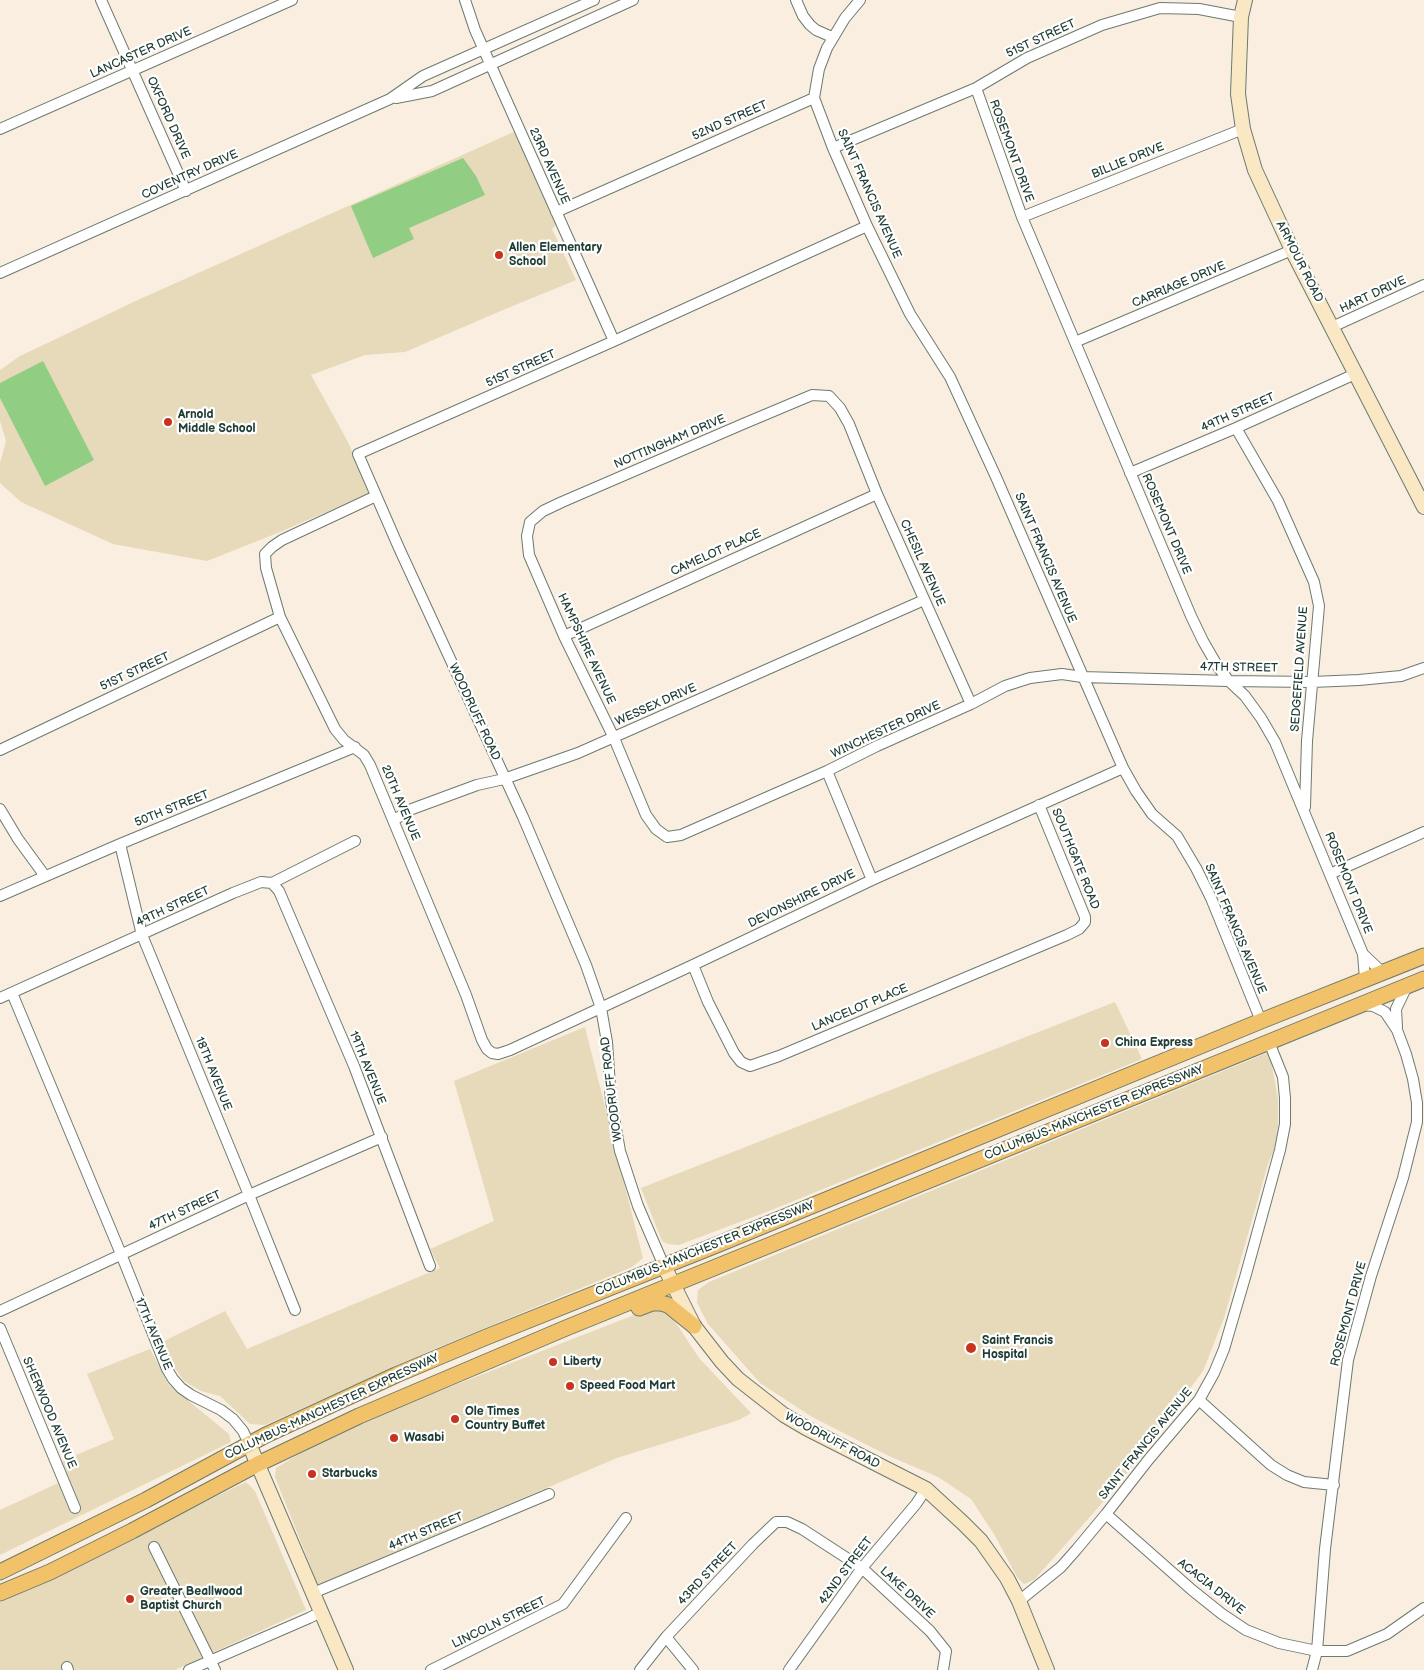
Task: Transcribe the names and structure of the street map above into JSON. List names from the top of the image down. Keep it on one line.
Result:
{"streets":{"main road":["COLUMBUS-MANCHESTER EXPRESSWAY"],"street":["51ST STREET","LANCASTER DRIVE","OXFORD DRIVE","52ND STREET","ROSEMONT DRIVE","BILLIE DRIVE","23RD AVENUE","COVENTRY DRIVE","SAINT FRANCIS AVENUE","ARMOUR ROAD","CARRIAGE DRIVE","HART DRIVE","49TH STREET","NOTTINGHAM DRIVE","CAMELOT PLACE","CHESIL AVENUE","HAMPSHIRE AVENUE","47TH STREET","SEDGEFIELD AVENUE","WESSEX DRIVE","WOODRUFF ROAD","WINCHESTER DRIVE","20TH AVENUE","50TH STREET","SOUTHGATE ROAD","DEVONSHIRE DRIVE","LANCELOT PLACE","19TH AVENUE","18TH AVENUE","17TH AVENUE","SHERWOOD AVENUE","44TH STREET","42ND STREET","43RD STREET","ACACIA DRIVE","LAKE DRIVE","LINCOLN STREET"]},"crossings":[["51ST STREET","ROSEMONT DRIVE"],["51ST STREET","23RD AVENUE"],["51ST STREET","SAINT FRANCIS AVENUE"],["51ST STREET","ARMOUR ROAD"],["51ST STREET","WOODRUFF ROAD"],["51ST STREET","20TH AVENUE"],["LANCASTER DRIVE","OXFORD DRIVE"],["OXFORD DRIVE","COVENTRY DRIVE"],["52ND STREET","23RD AVENUE"],["52ND STREET","SAINT FRANCIS AVENUE"],["ROSEMONT DRIVE","BILLIE DRIVE"],["ROSEMONT DRIVE","CARRIAGE DRIVE"],["ROSEMONT DRIVE","49TH STREET"],["ROSEMONT DRIVE","47TH STREET"],["ROSEMONT DRIVE","SEDGEFIELD AVENUE"],["ROSEMONT DRIVE","COLUMBUS-MANCHESTER EXPRESSWAY"],["ROSEMONT DRIVE","ACACIA DRIVE"],["BILLIE DRIVE","ARMOUR ROAD"],["23RD AVENUE","COVENTRY DRIVE"],["SAINT FRANCIS AVENUE","47TH STREET"],["SAINT FRANCIS AVENUE","WOODRUFF ROAD"],["SAINT FRANCIS AVENUE","WINCHESTER DRIVE"],["SAINT FRANCIS AVENUE","DEVONSHIRE DRIVE"],["SAINT FRANCIS AVENUE","COLUMBUS-MANCHESTER EXPRESSWAY"],["SAINT FRANCIS AVENUE","ACACIA DRIVE"],["ARMOUR ROAD","CARRIAGE DRIVE"],["ARMOUR ROAD","HART DRIVE"],["ARMOUR ROAD","49TH STREET"],["49TH STREET","SEDGEFIELD AVENUE"],["49TH STREET","19TH AVENUE"],["49TH STREET","18TH AVENUE"],["49TH STREET","17TH AVENUE"],["NOTTINGHAM DRIVE","CHESIL AVENUE"],["NOTTINGHAM DRIVE","HAMPSHIRE AVENUE"],["CAMELOT PLACE","CHESIL AVENUE"],["CAMELOT PLACE","HAMPSHIRE AVENUE"],["CHESIL AVENUE","WESSEX DRIVE"],["CHESIL AVENUE","WINCHESTER DRIVE"],["HAMPSHIRE AVENUE","WESSEX DRIVE"],["HAMPSHIRE AVENUE","WINCHESTER DRIVE"],["47TH STREET","SEDGEFIELD AVENUE"],["47TH STREET","WINCHESTER DRIVE"],["47TH STREET","19TH AVENUE"],["47TH STREET","18TH AVENUE"],["47TH STREET","17TH AVENUE"],["WESSEX DRIVE","WOODRUFF ROAD"],["WESSEX DRIVE","20TH AVENUE"],["WOODRUFF ROAD","20TH AVENUE"],["WOODRUFF ROAD","DEVONSHIRE DRIVE"],["WOODRUFF ROAD","COLUMBUS-MANCHESTER EXPRESSWAY"],["WOODRUFF ROAD","42ND STREET"],["20TH AVENUE","50TH STREET"],["20TH AVENUE","DEVONSHIRE DRIVE"],["50TH STREET","18TH AVENUE"],["SOUTHGATE ROAD","DEVONSHIRE DRIVE"],["SOUTHGATE ROAD","LANCELOT PLACE"],["DEVONSHIRE DRIVE","LANCELOT PLACE"],["COLUMBUS-MANCHESTER EXPRESSWAY","17TH AVENUE"],["17TH AVENUE","44TH STREET"],["42ND STREET","LAKE DRIVE"],["43RD STREET","LAKE DRIVE"]],"places":["Allen Elementary School","Arnold Middle School","China Express","Saint Francis Hospital","Liberty","Speed Food Mart","Ole Times Country Buffet","Wasabi","Starbucks","Greater Beallwood Baptist Church"]}
